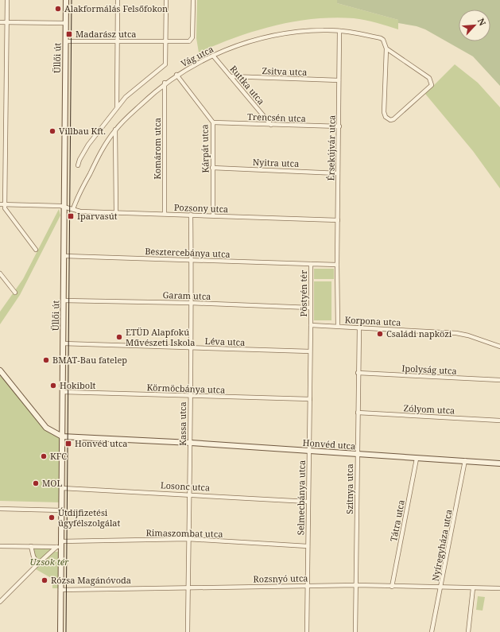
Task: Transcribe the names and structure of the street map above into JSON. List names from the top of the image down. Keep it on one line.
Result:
{"streets":{"main road":["Üllői út","Honvéd utca"],"street":["Vág utca","Zsitva utca","Ruttka utca","Trencsén utca","Érsekújvár utca","Komárom utca","Kárpát utca","Nyitra utca","Pozsony utca","Besztercebánya utca","Pöstyén tér","Garam utca","Korpona utca","Léva utca","Ipolyság utca","Körmöcbánya utca","Zólyom utca","Kassa utca","Losonc utca","Szitnya utca","Selmecbánya utca","Tátra utca","Rimaszombat utca","Nyíregyháza utca","Rozsnyó utca"]},"crossings":[["Vág utca","Ruttka utca"],["Vág utca","Érsekújvár utca"],["Vág utca","Komárom utca"],["Vág utca","Kárpát utca"],["Vág utca","Pozsony utca"],["Üllői út","Pozsony utca"],["Üllői út","Besztercebánya utca"],["Üllői út","Garam utca"],["Üllői út","Léva utca"],["Üllői út","Körmöcbánya utca"],["Üllői út","Honvéd utca"],["Üllői út","Losonc utca"],["Üllői út","Rimaszombat utca"],["Üllői út","Rozsnyó utca"],["Zsitva utca","Ruttka utca"],["Zsitva utca","Érsekújvár utca"],["Ruttka utca","Trencsén utca"],["Trencsén utca","Érsekújvár utca"],["Trencsén utca","Kárpát utca"],["Érsekújvár utca","Nyitra utca"],["Érsekújvár utca","Pozsony utca"],["Érsekújvár utca","Pöstyén tér"],["Komárom utca","Pozsony utca"],["Kárpát utca","Nyitra utca"],["Kárpát utca","Pozsony utca"],["Pozsony utca","Kassa utca"],["Besztercebánya utca","Pöstyén tér"],["Besztercebánya utca","Kassa utca"],["Pöstyén tér","Garam utca"],["Pöstyén tér","Korpona utca"],["Pöstyén tér","Selmecbánya utca"],["Garam utca","Kassa utca"],["Korpona utca","Szitnya utca"],["Léva utca","Kassa utca"],["Léva utca","Selmecbánya utca"],["Ipolyság utca","Szitnya utca"],["Körmöcbánya utca","Kassa utca"],["Körmöcbánya utca","Selmecbánya utca"],["Zólyom utca","Szitnya utca"],["Kassa utca","Honvéd utca"],["Kassa utca","Losonc utca"],["Kassa utca","Rimaszombat utca"],["Kassa utca","Rozsnyó utca"],["Honvéd utca","Szitnya utca"],["Honvéd utca","Selmecbánya utca"],["Honvéd utca","Tátra utca"],["Honvéd utca","Nyíregyháza utca"],["Losonc utca","Selmecbánya utca"],["Szitnya utca","Rozsnyó utca"],["Selmecbánya utca","Rimaszombat utca"],["Selmecbánya utca","Rozsnyó utca"],["Tátra utca","Rozsnyó utca"],["Nyíregyháza utca","Rozsnyó utca"]],"parks":["Uzsok tér"],"places":{"other":["Alakformálás Felsőfokon","Villbau Kft.","Családi napközi","ETÜD Alapfokú Művészeti Iskola","BMAT-Bau fatelep","Hokibolt","KFC","MOL","Útdíjfizetési ügyfélszolgálat","Rózsa Magánóvoda"],"transit":["Madarász utca","Iparvasút","Honvéd utca"]},"north":"top right"}
